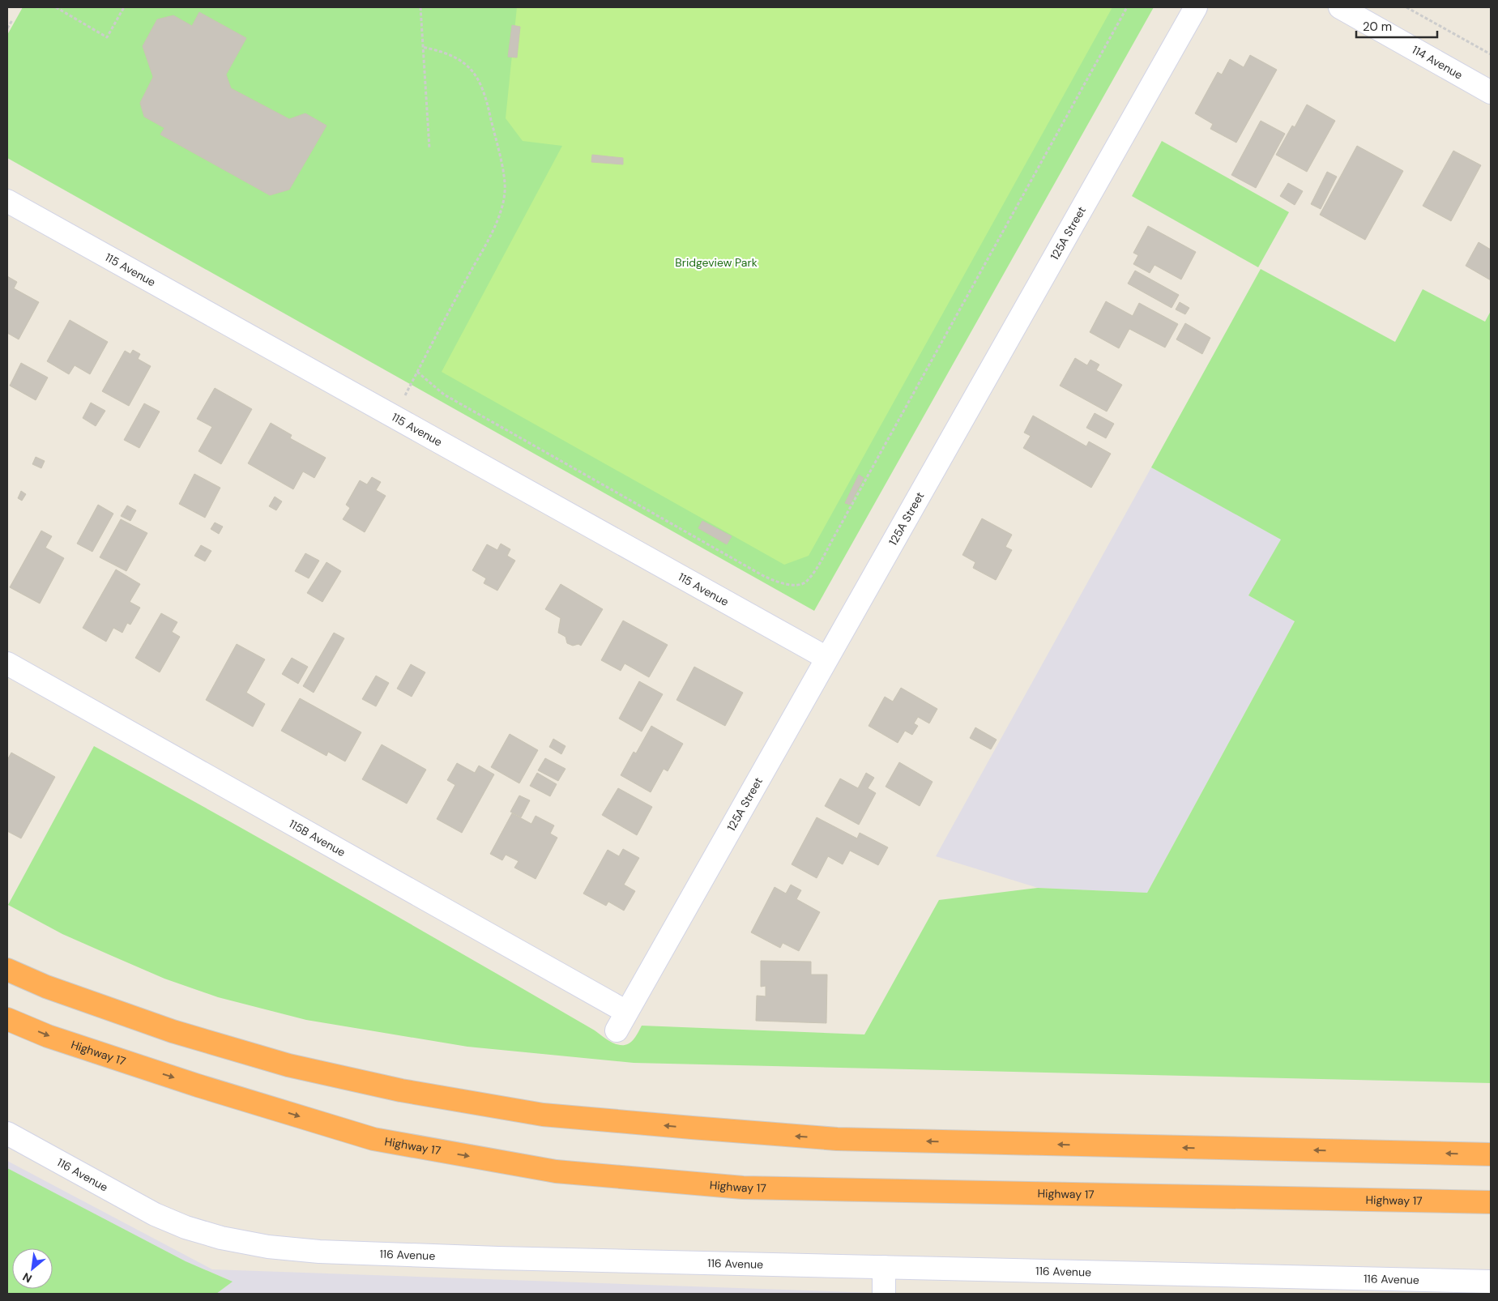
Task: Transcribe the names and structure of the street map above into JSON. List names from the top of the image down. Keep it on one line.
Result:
{"streets":{"highway":["Highway 17"],"street":["114 Avenue","125A Street","115 Avenue","115B Avenue","116 Avenue"]},"crossings":[["125A Street","115 Avenue"],["125A Street","115B Avenue"]],"parks":["Bridgeview Park"],"scale_bar":"20 m","north":"bottom left"}
